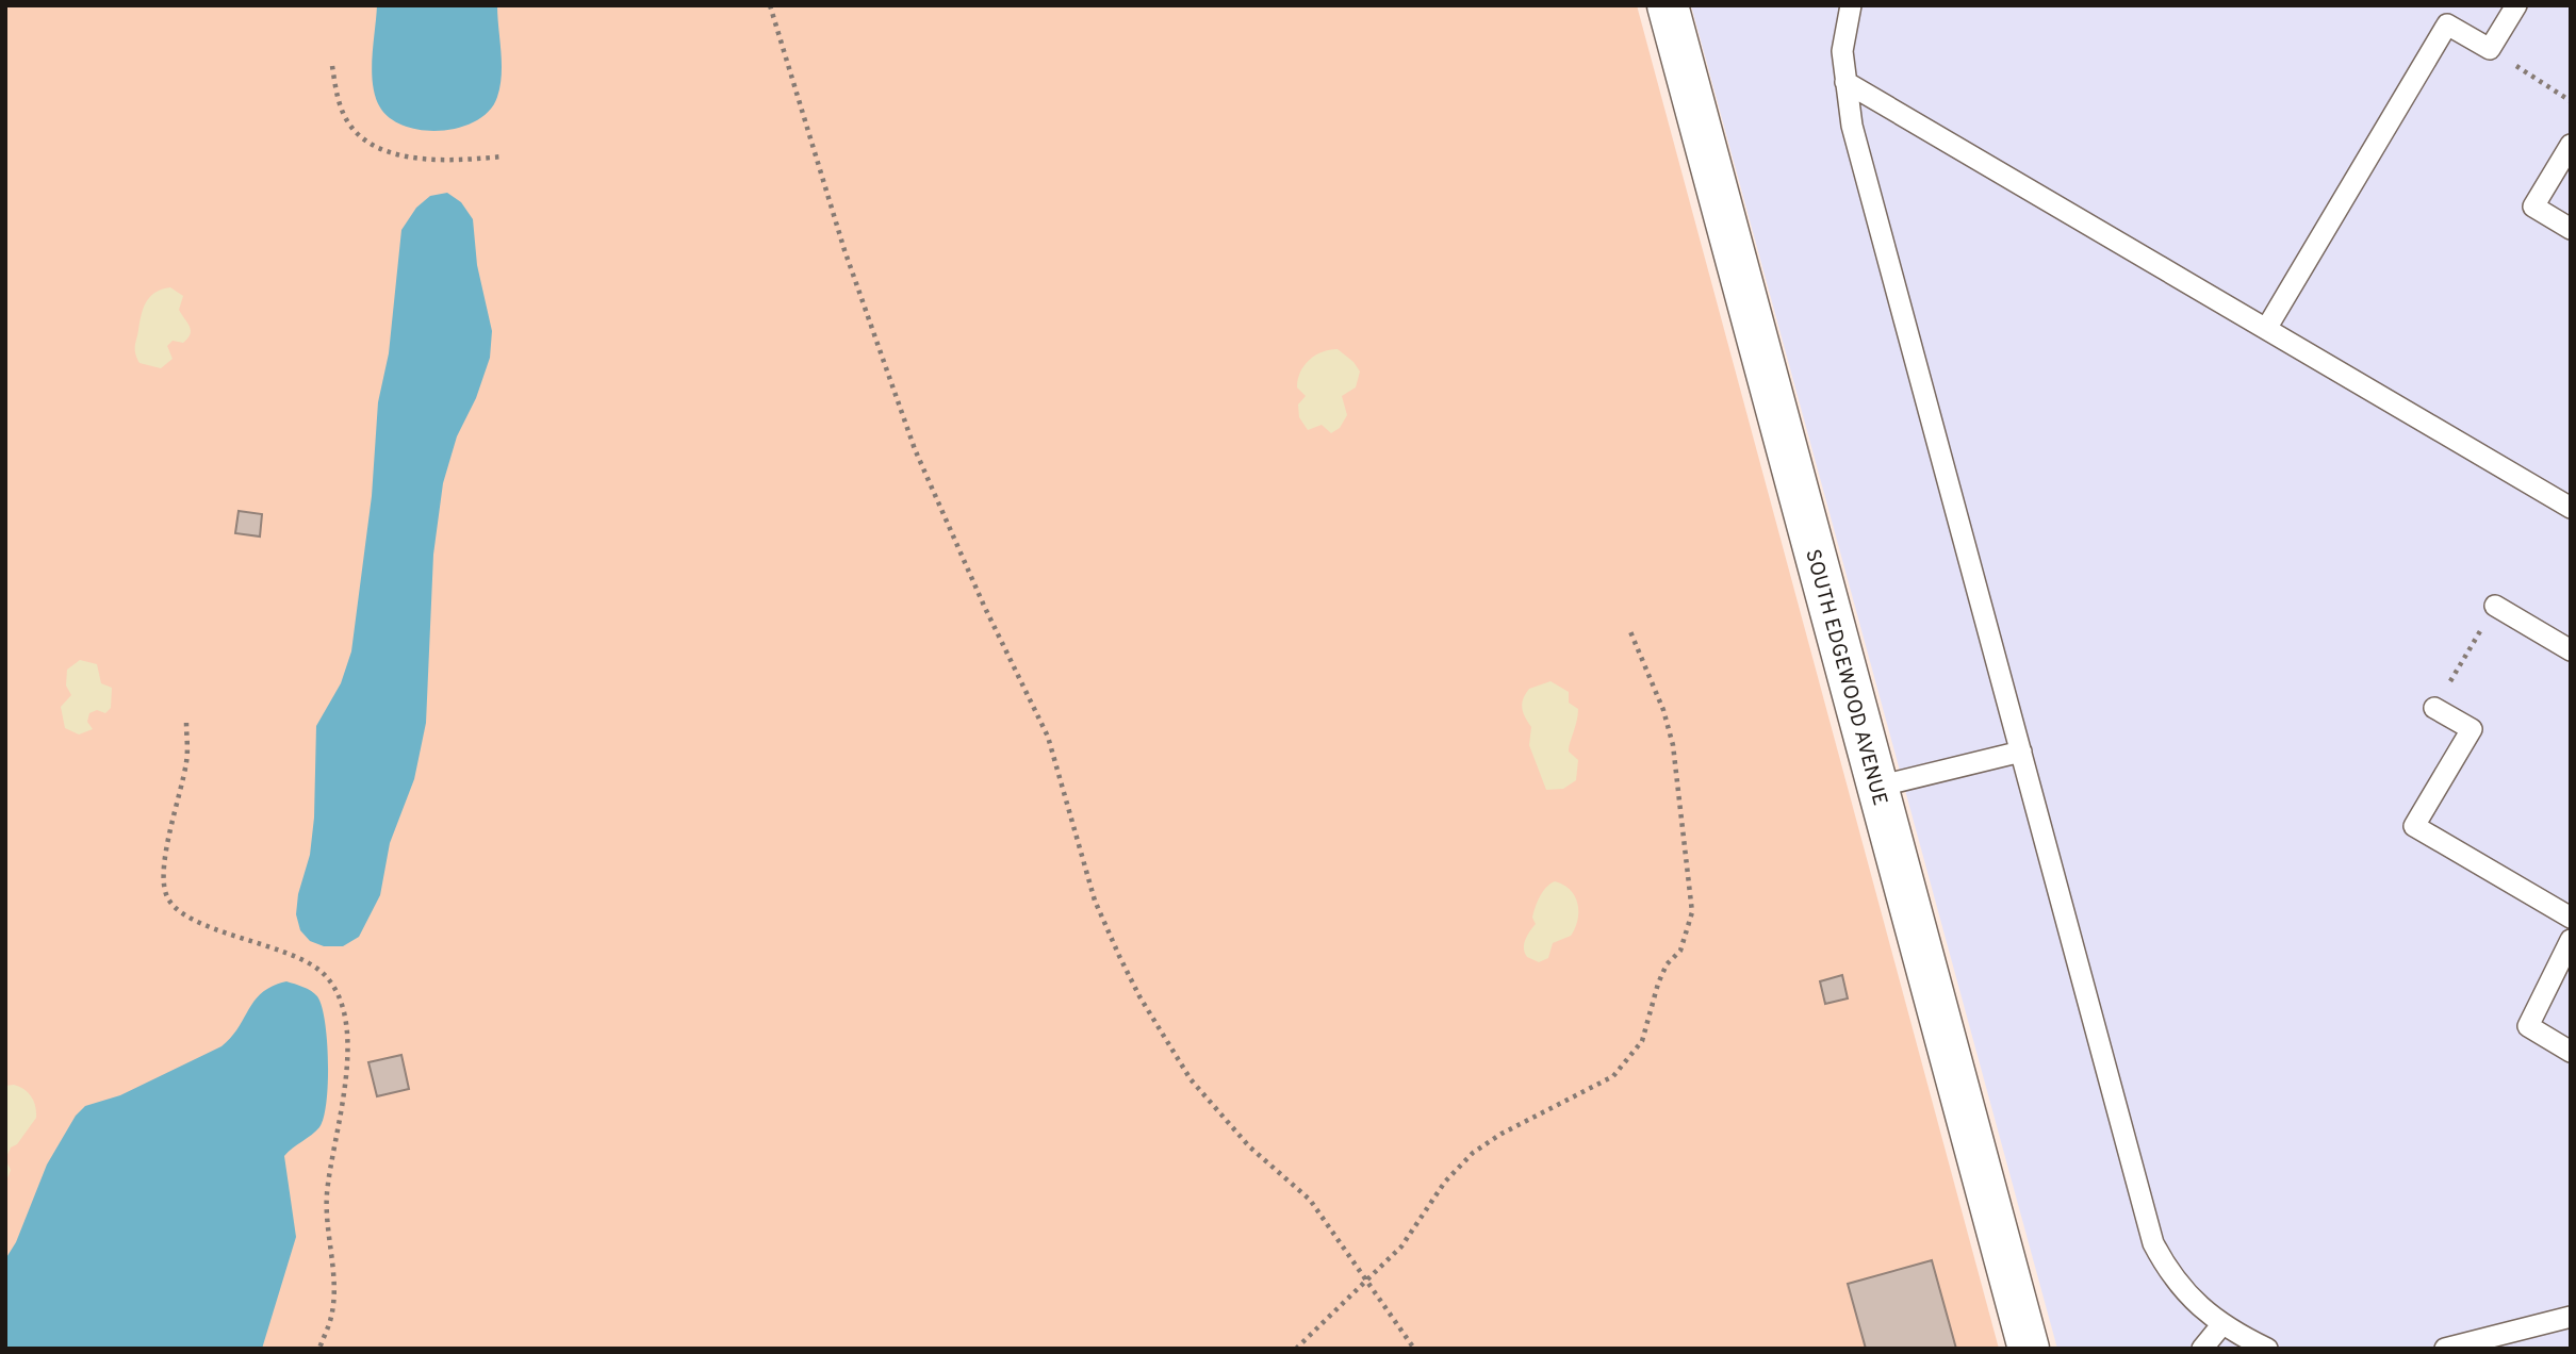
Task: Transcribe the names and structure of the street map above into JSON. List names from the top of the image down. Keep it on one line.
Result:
{"streets":{"street":["SOUTH EDGEWOOD AVENUE"]}}
